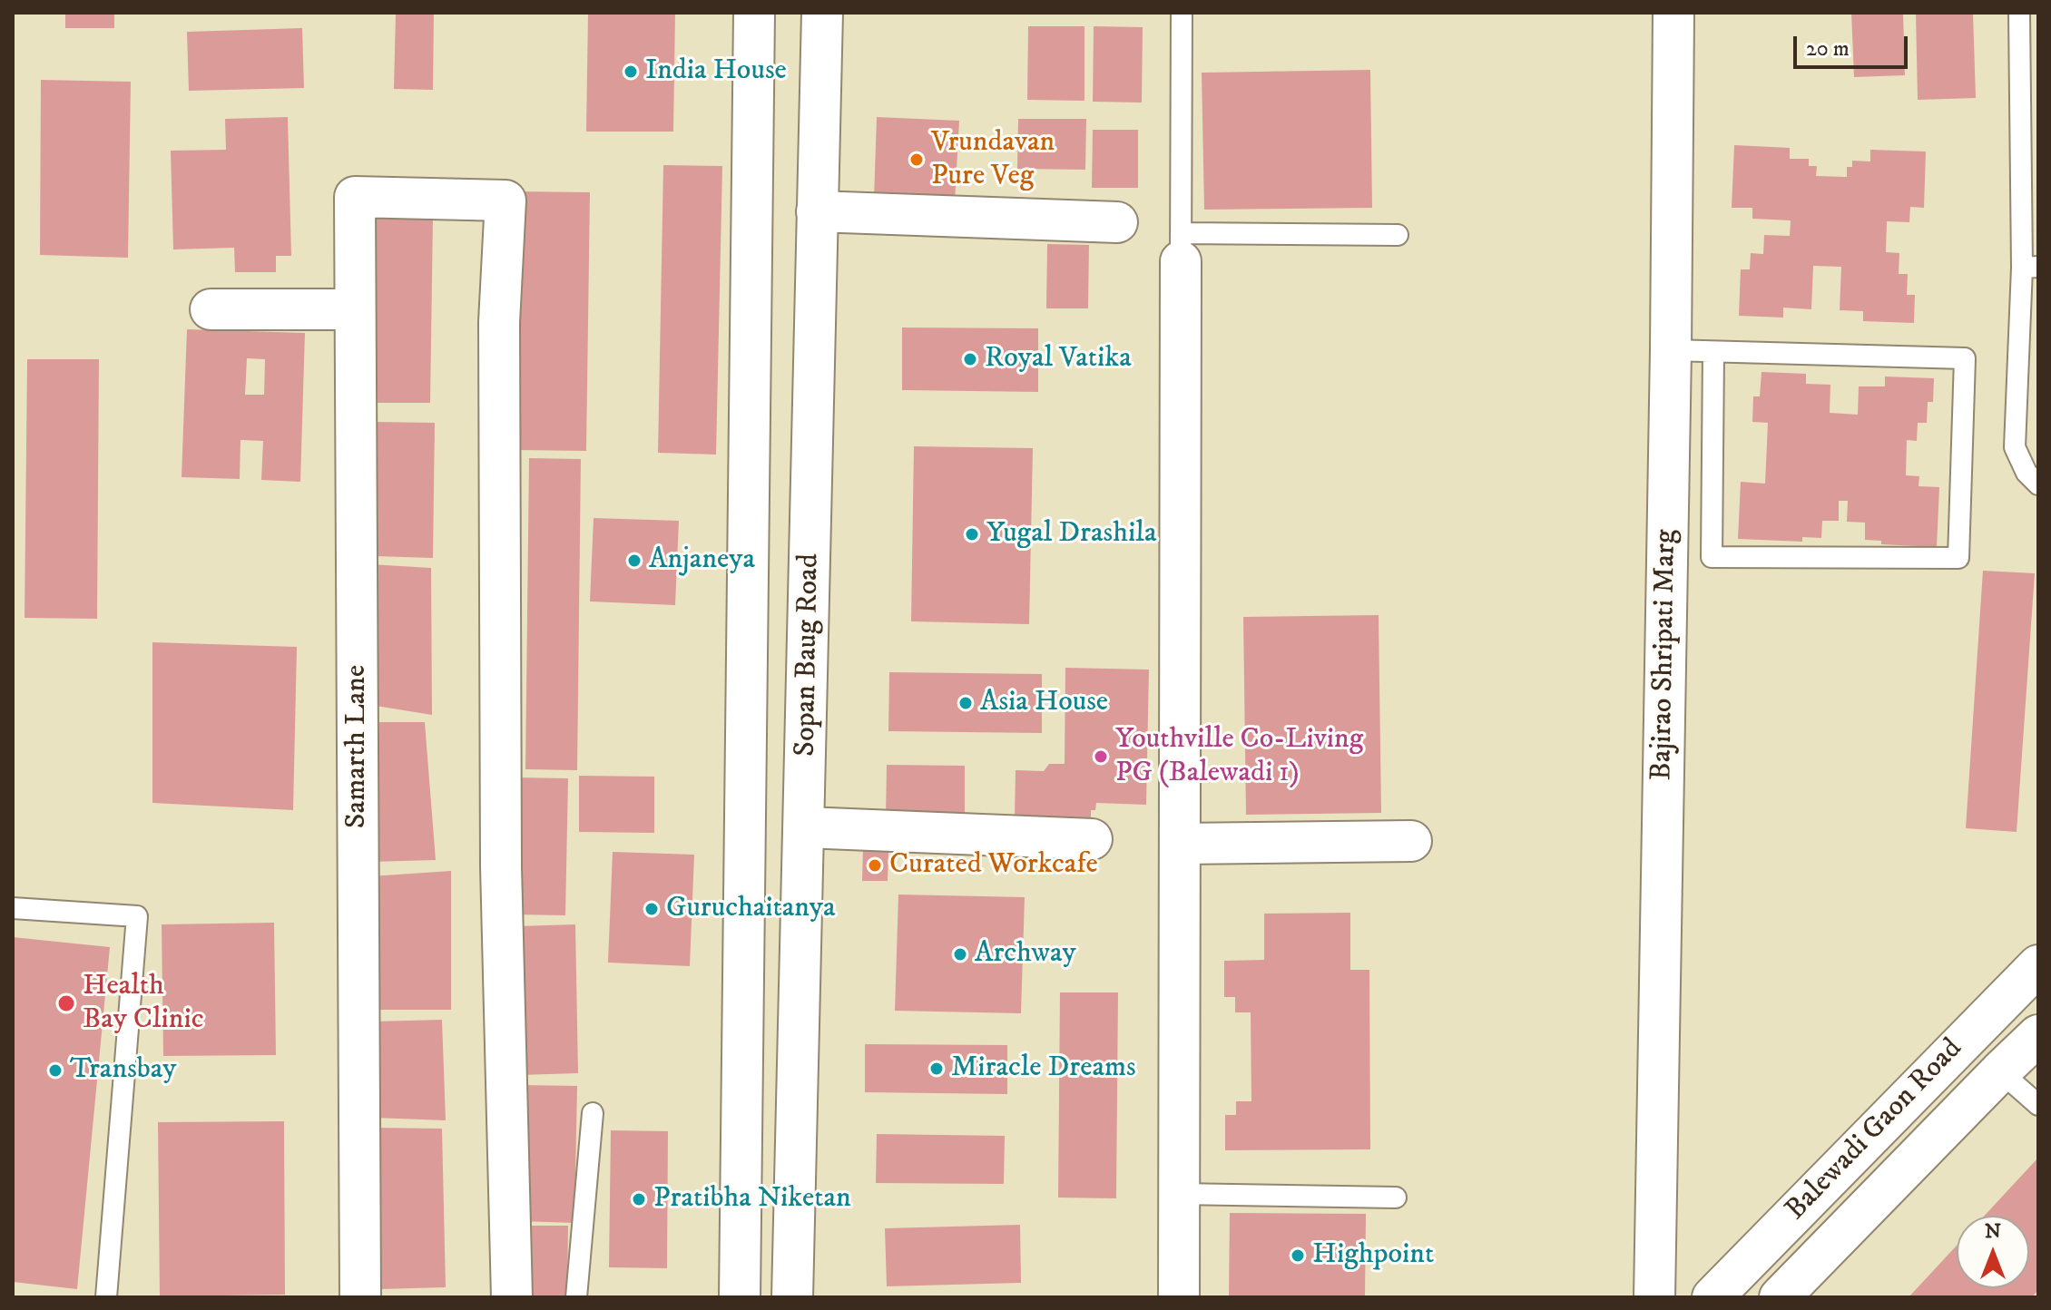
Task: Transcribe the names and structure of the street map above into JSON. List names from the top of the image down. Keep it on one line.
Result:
{"streets":{"street":["Sopan Baug Road","Bajirao Shripati Marg","Samarth Lane","Balewadi Gaon Road"]},"places":["India House","Vrundavan Pure Veg","Royal Vatika","Yugal Drashila","Anjaneya","Asia House","Youthville Co-Living PG (Balewadi 1)","Curated Workcafe","Guruchaitanya","Archway","Health Bay Clinic","Miracle Dreams","Transbay","Pratibha Niketan","Highpoint"],"scale_bar":"20 m","north":"top"}
